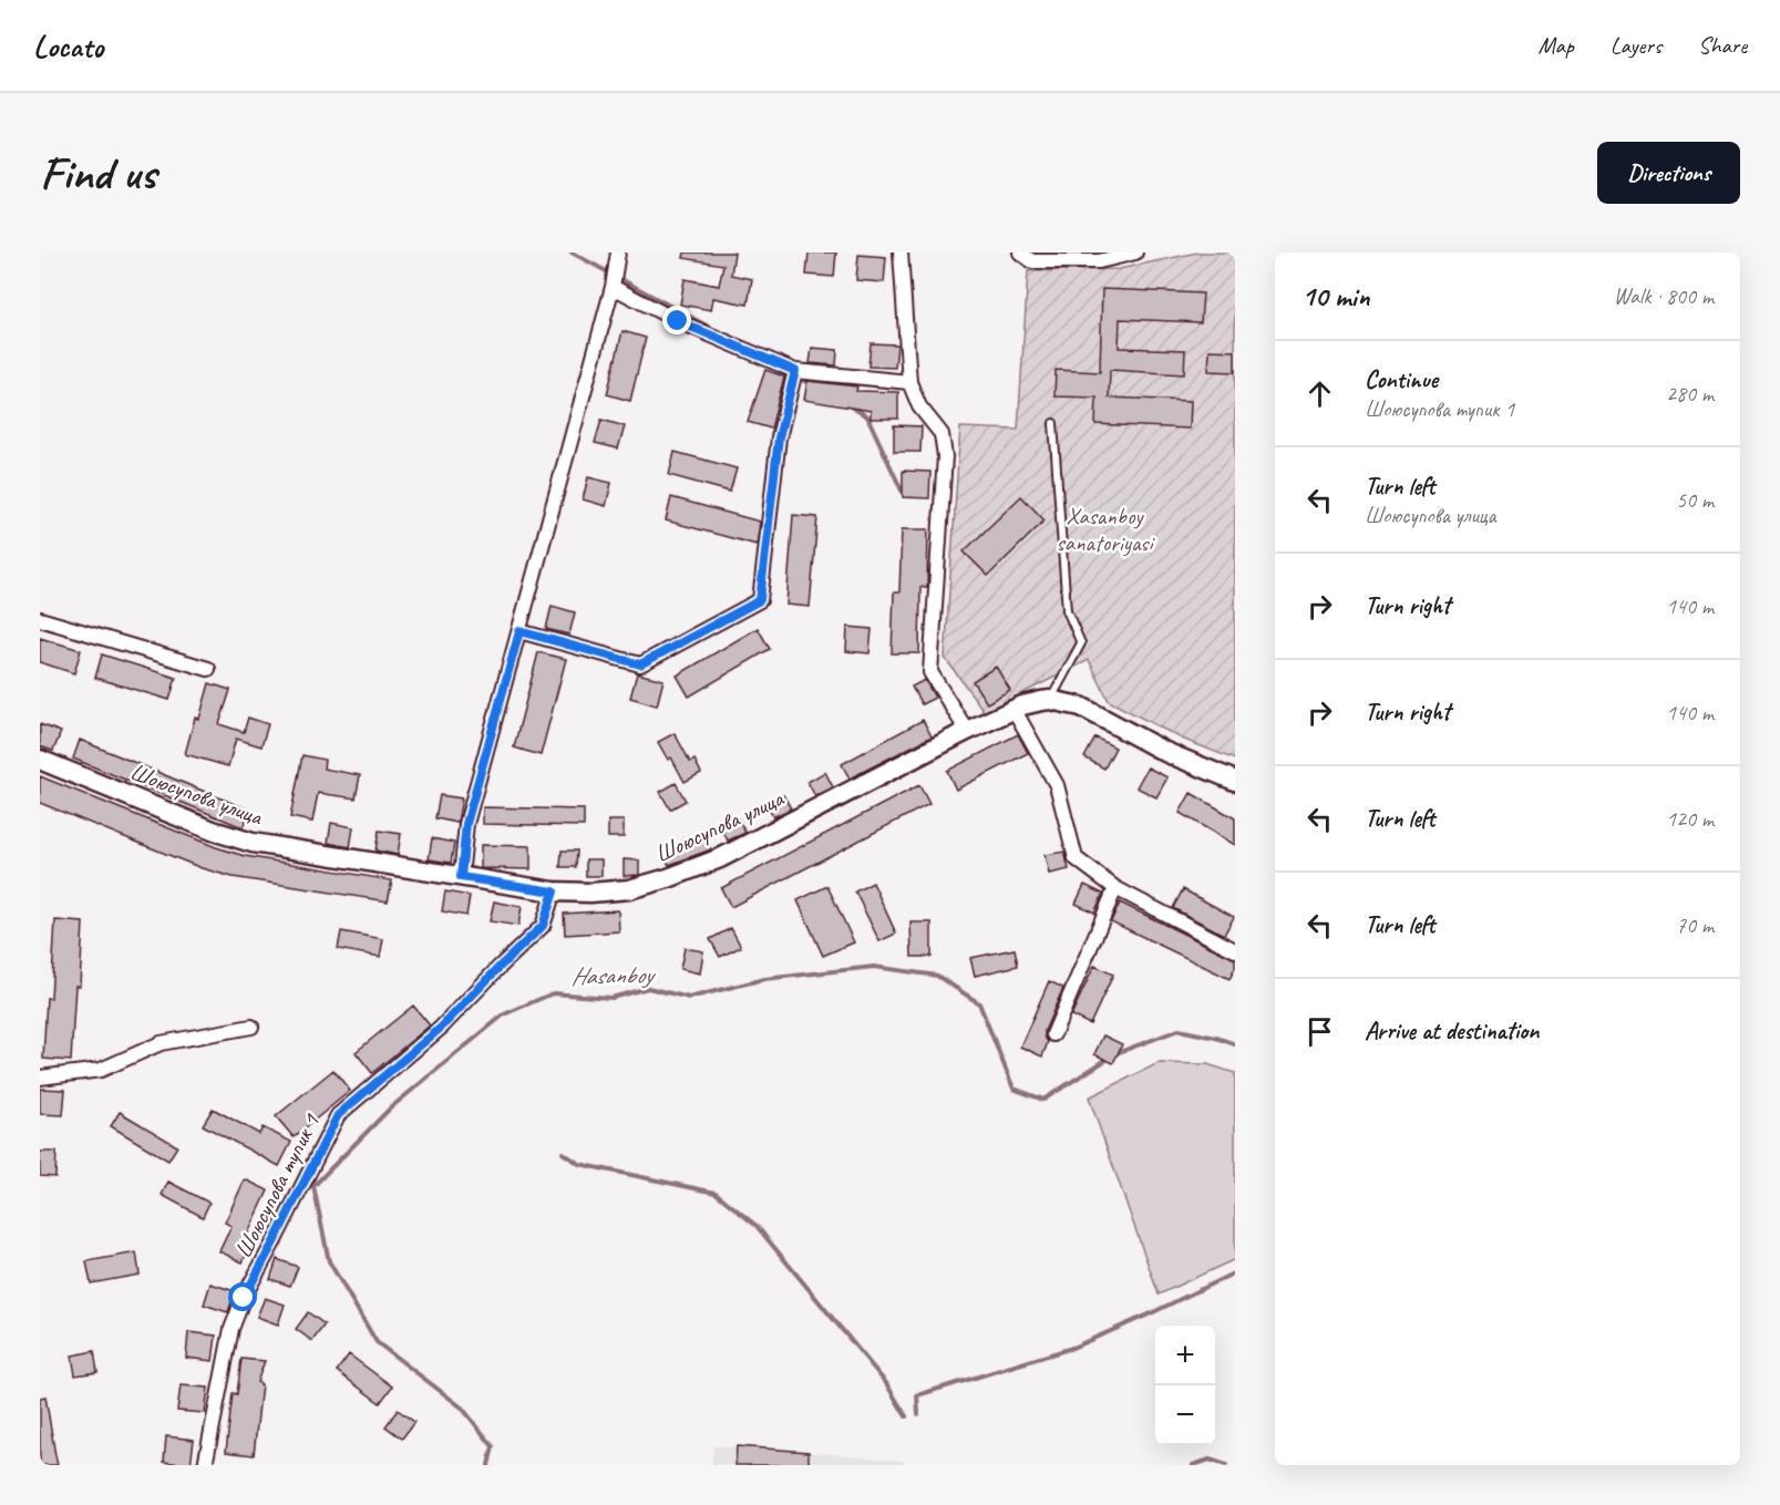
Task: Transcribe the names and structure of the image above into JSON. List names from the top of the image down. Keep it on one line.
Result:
{"streets":{"street":["Шоюсупова улица","Шоюсупова тупик 1"]},"crossings":[["Шоюсупова улица","Шоюсупова тупик 1"]],"water":["Hasanboy"],"parks":["Xasanboy sanatoriyasi"],"page":{"header":"Locato","nav":["Map","Layers","Share"],"buttons":"Directions","title":"Find us","heading":["10 min","Walk · 800 m"],"list":[["Continue","Шоюсупова тупик 1","280 m"],["Turn left","Шоюсупова улица","50 m"],["Turn right","140 m"],["Turn right","140 m"],["Turn left","120 m"],["Turn left","70 m"],"Arrive at destination"],"map_buttons":["+","−"]}}
